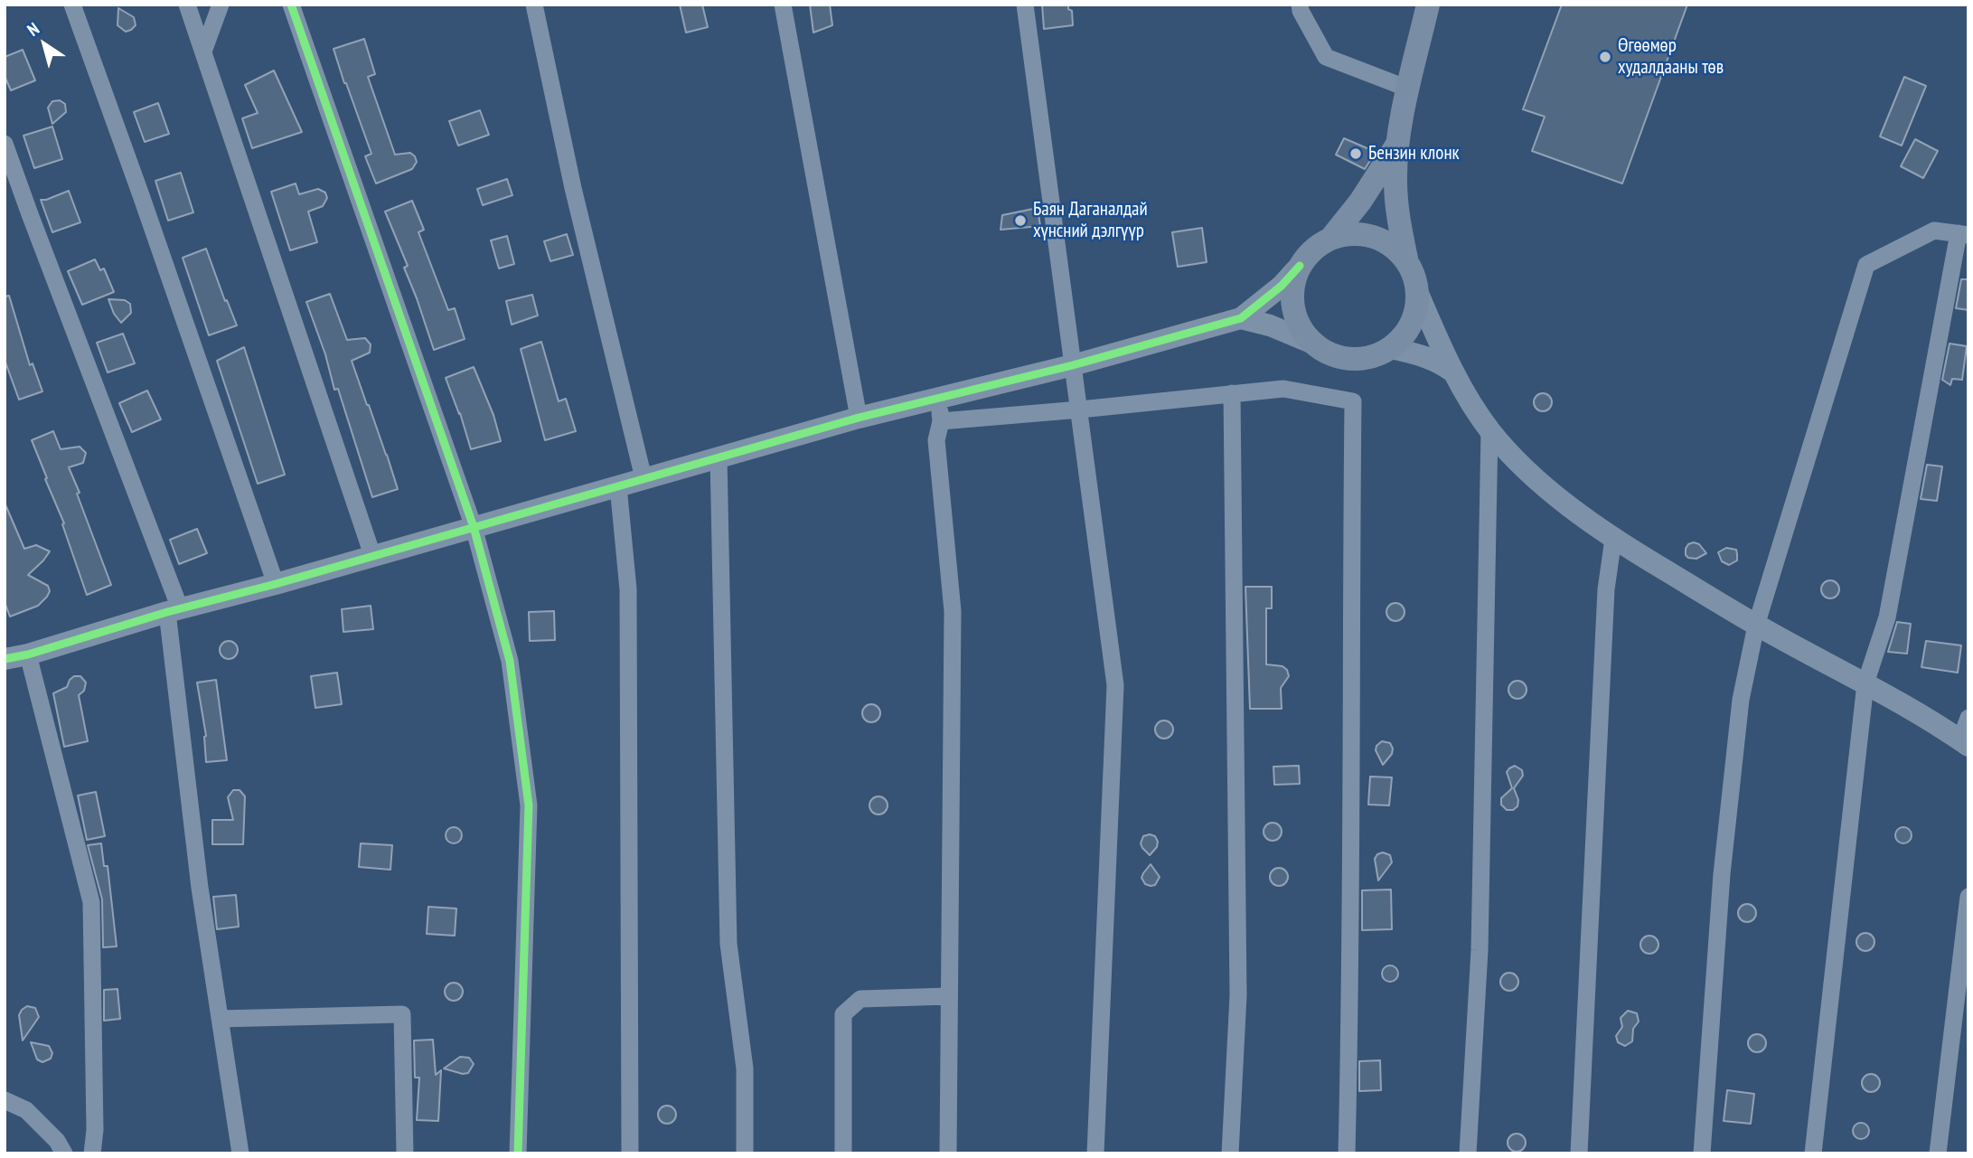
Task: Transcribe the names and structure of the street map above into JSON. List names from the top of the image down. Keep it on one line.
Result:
{"places":["Өгөөмөр худалдааны төв","Бензин клонк","Баян Даганалдай хүнсний дэлгүүр"],"north":"top left"}
